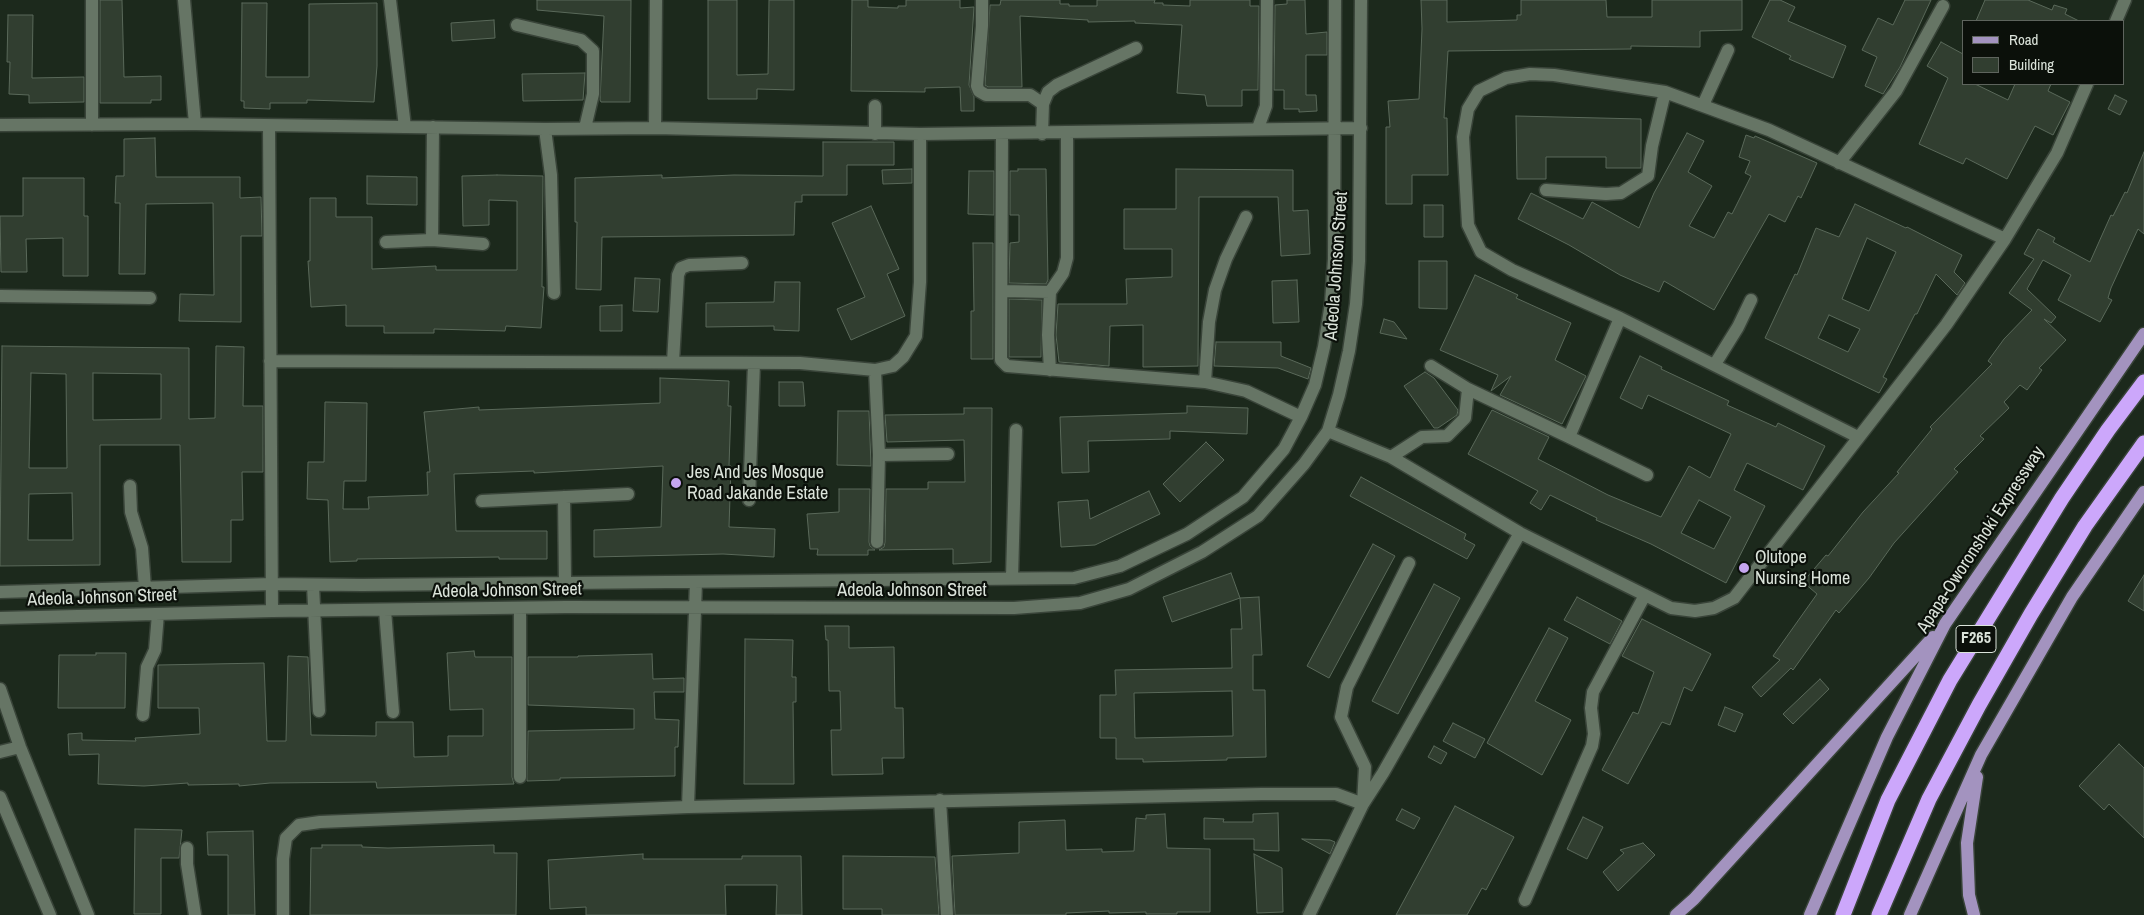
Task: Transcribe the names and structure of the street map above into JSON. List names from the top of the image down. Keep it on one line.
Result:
{"streets":{"highway":["F265"],"main road":["Apapa-Oworonshoki Expressway"],"street":["Adeola Johnson Street"]},"places":["Jes And Jes Mosque Road Jakande Estate","Olutope Nursing Home"],"legend":["Road","Building"]}
